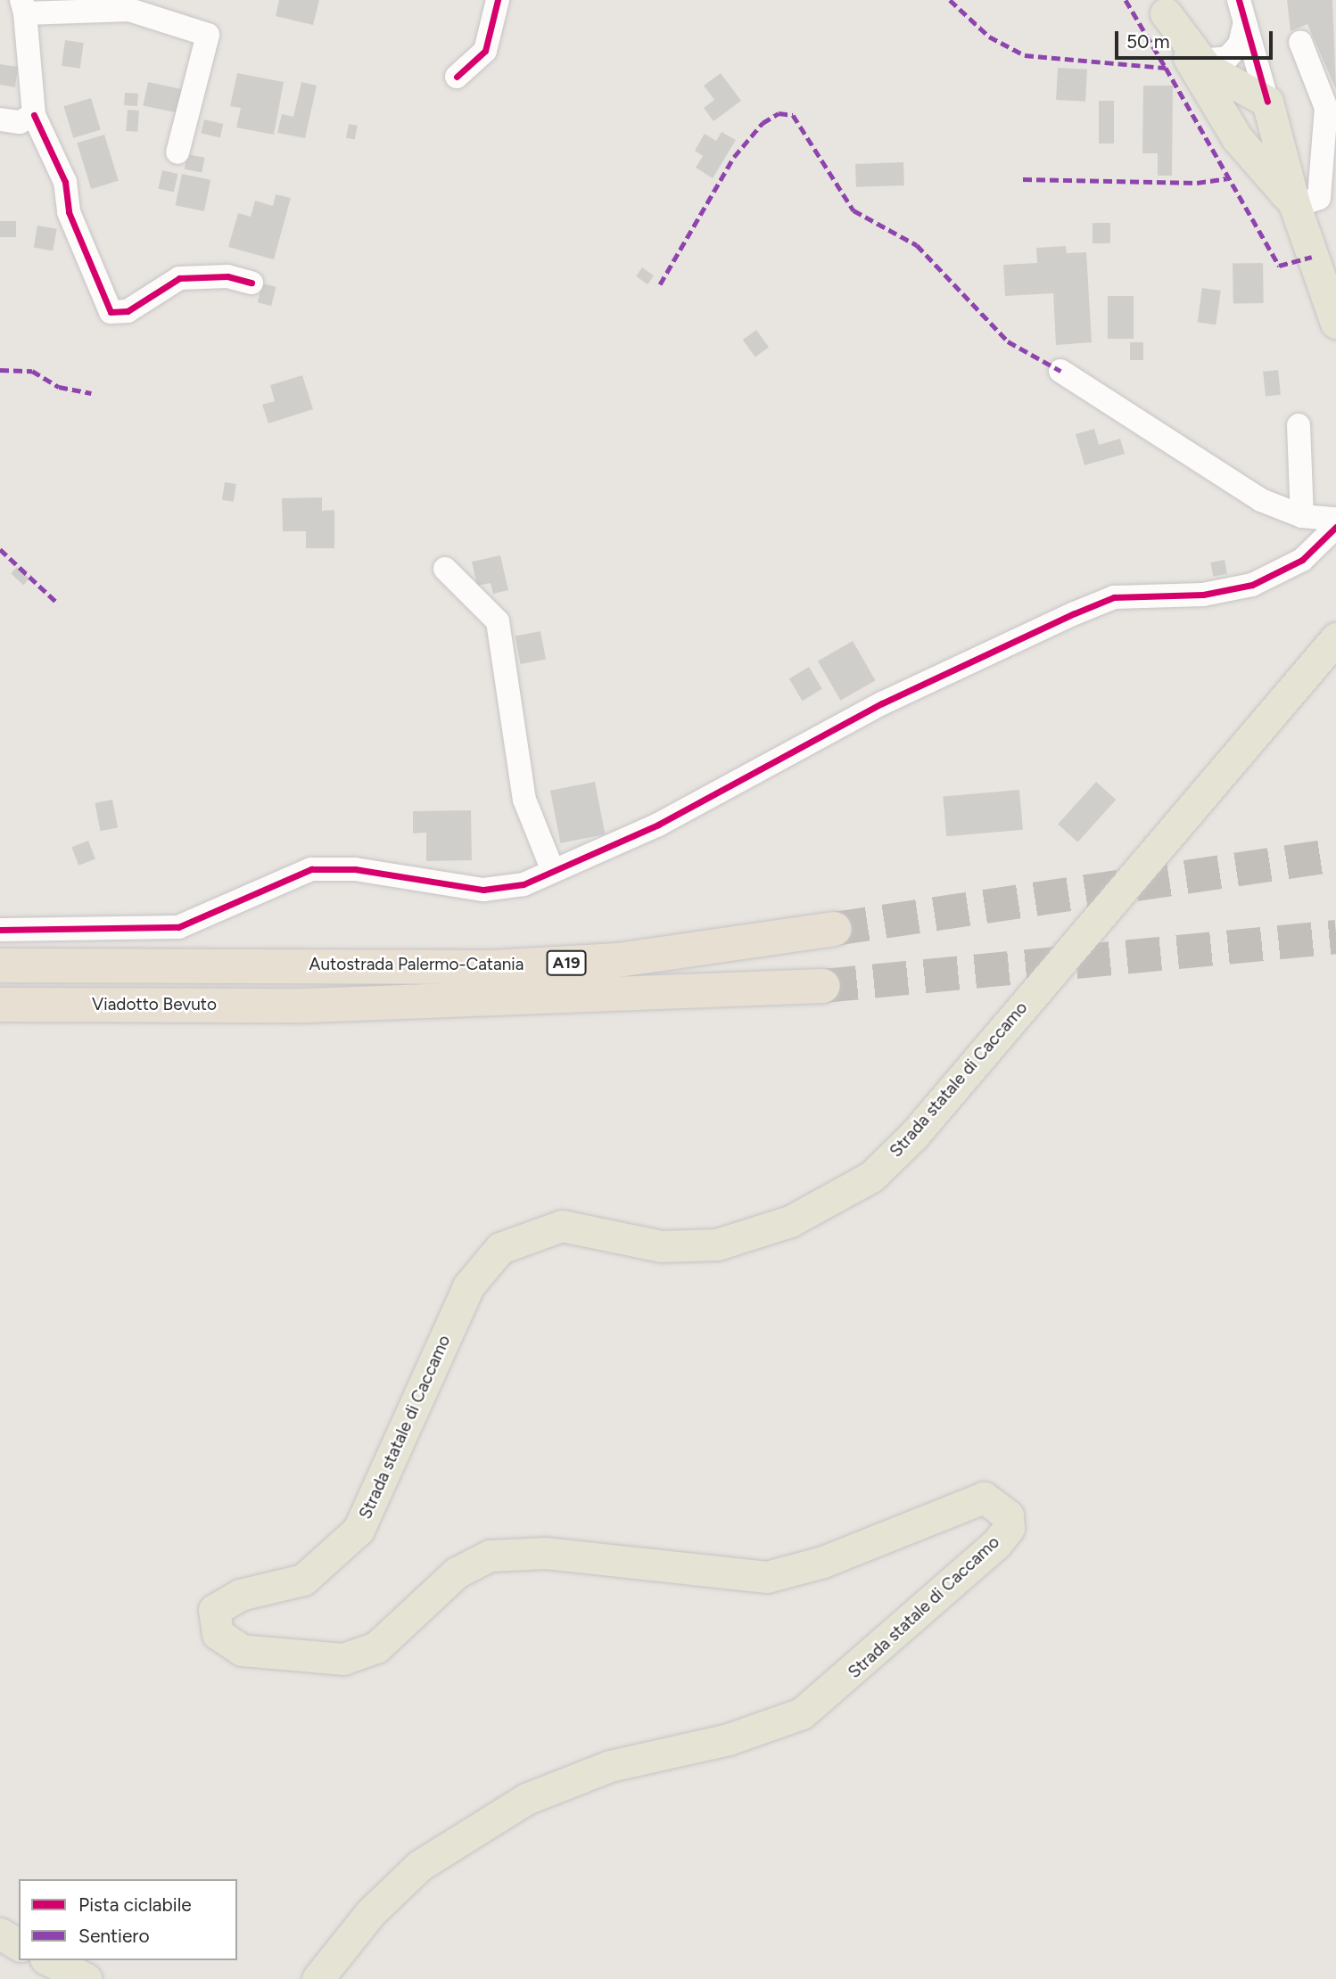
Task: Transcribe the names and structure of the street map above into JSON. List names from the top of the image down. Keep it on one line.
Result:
{"streets":{"highway":["A19","Autostrada Palermo-Catania","Viadotto Bevuto"],"main road":["Strada statale di Caccamo"]},"crossings":[["Autostrada Palermo-Catania","Viadotto Bevuto"]],"legend":["Pista ciclabile","Sentiero"],"scale_bar":"50 m"}
